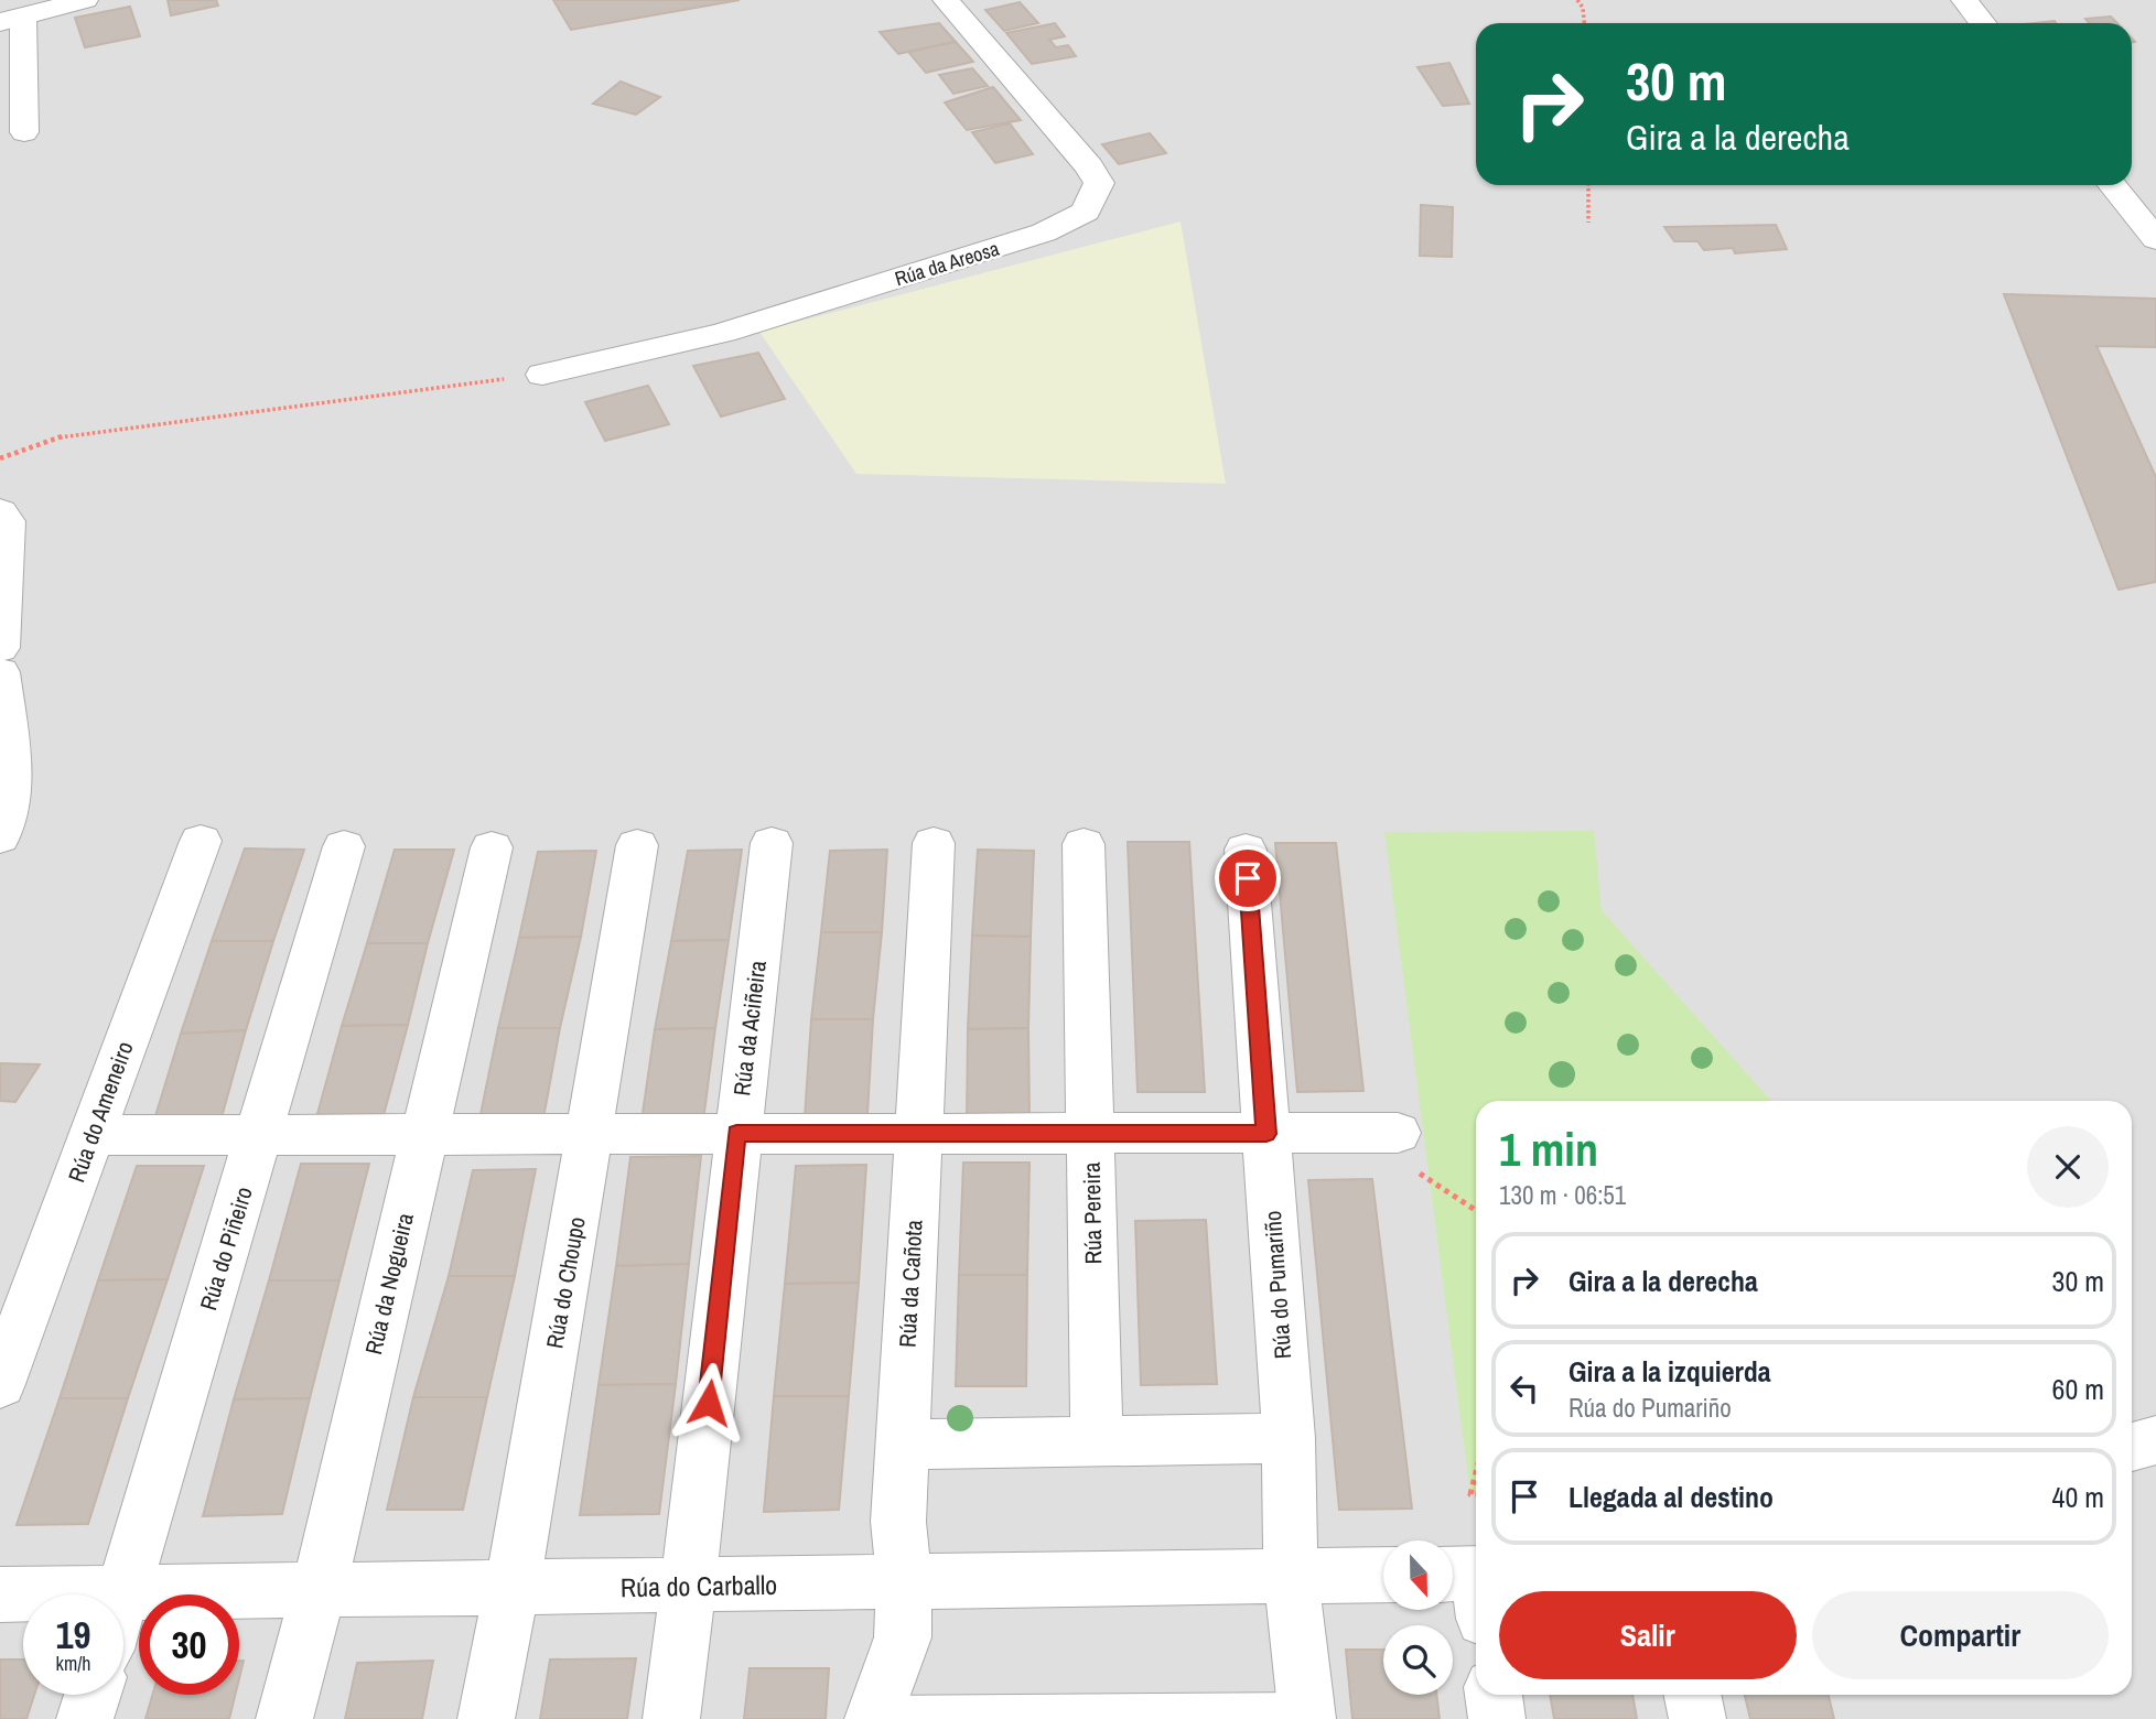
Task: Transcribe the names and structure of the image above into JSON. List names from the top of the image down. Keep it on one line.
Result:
{"streets":{"street":["Rúa da Areosa","Rúa da Aciñeira","Rúa do Ameneiro","Rúa Pereira","Rúa do Piñeiro","Rúa do Choupo","Rúa da Nogueira","Rúa da Cañota","Rúa do Pumariño","Rúa do Carballo"]},"crossings":[["Rúa da Aciñeira","Rúa do Carballo"],["Rúa do Piñeiro","Rúa do Carballo"],["Rúa do Choupo","Rúa do Carballo"],["Rúa da Nogueira","Rúa do Carballo"],["Rúa da Cañota","Rúa do Carballo"],["Rúa do Pumariño","Rúa do Carballo"]],"north":"bottom","page":{"turn":["30 m","Gira a la derecha"],"heading":["1 min","130 m · 06:51"],"list":[{"name":"Gira a la derecha","value":"30 m"},{"name":"Gira a la izquierda","note":"Rúa do Pumariño","value":"60 m"},{"name":"Llegada al destino","value":"40 m"}],"buttons":["Salir","Compartir"],"speed":"19 km/h","limit":"30"}}
